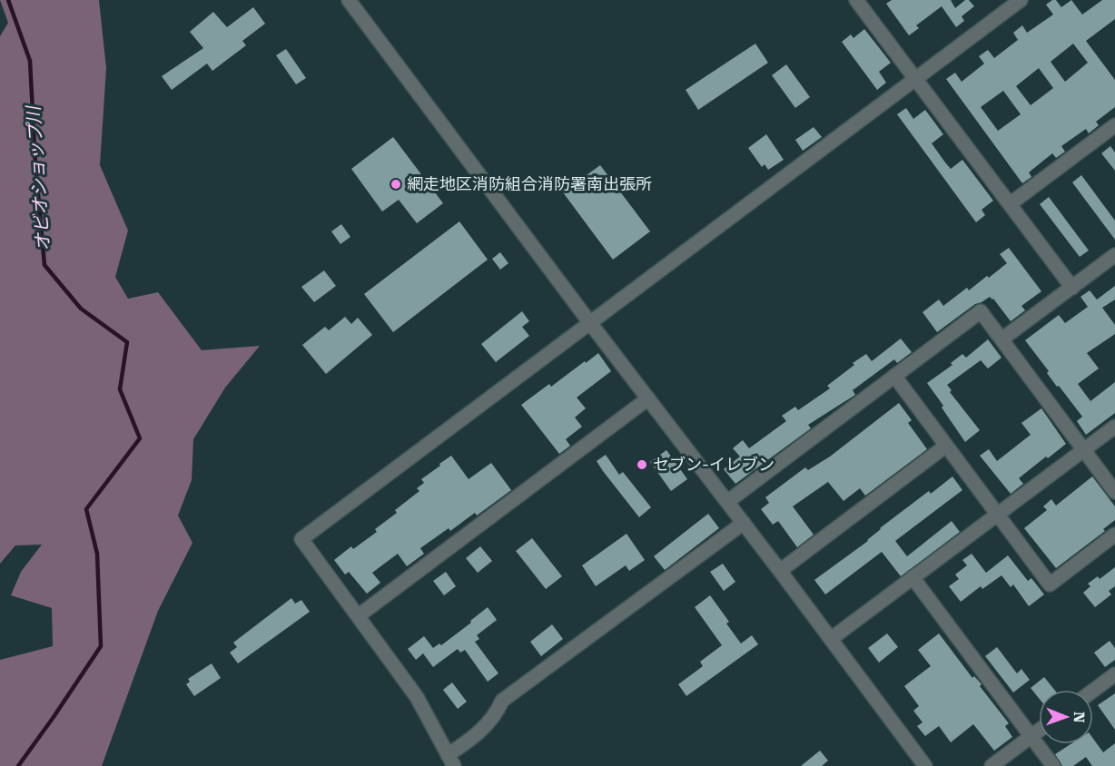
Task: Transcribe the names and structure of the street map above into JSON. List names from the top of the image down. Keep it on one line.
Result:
{"water":["オビオショップ川"],"places":["網走地区消防組合消防署南出張所","セブン-イレブン"],"north":"right"}
